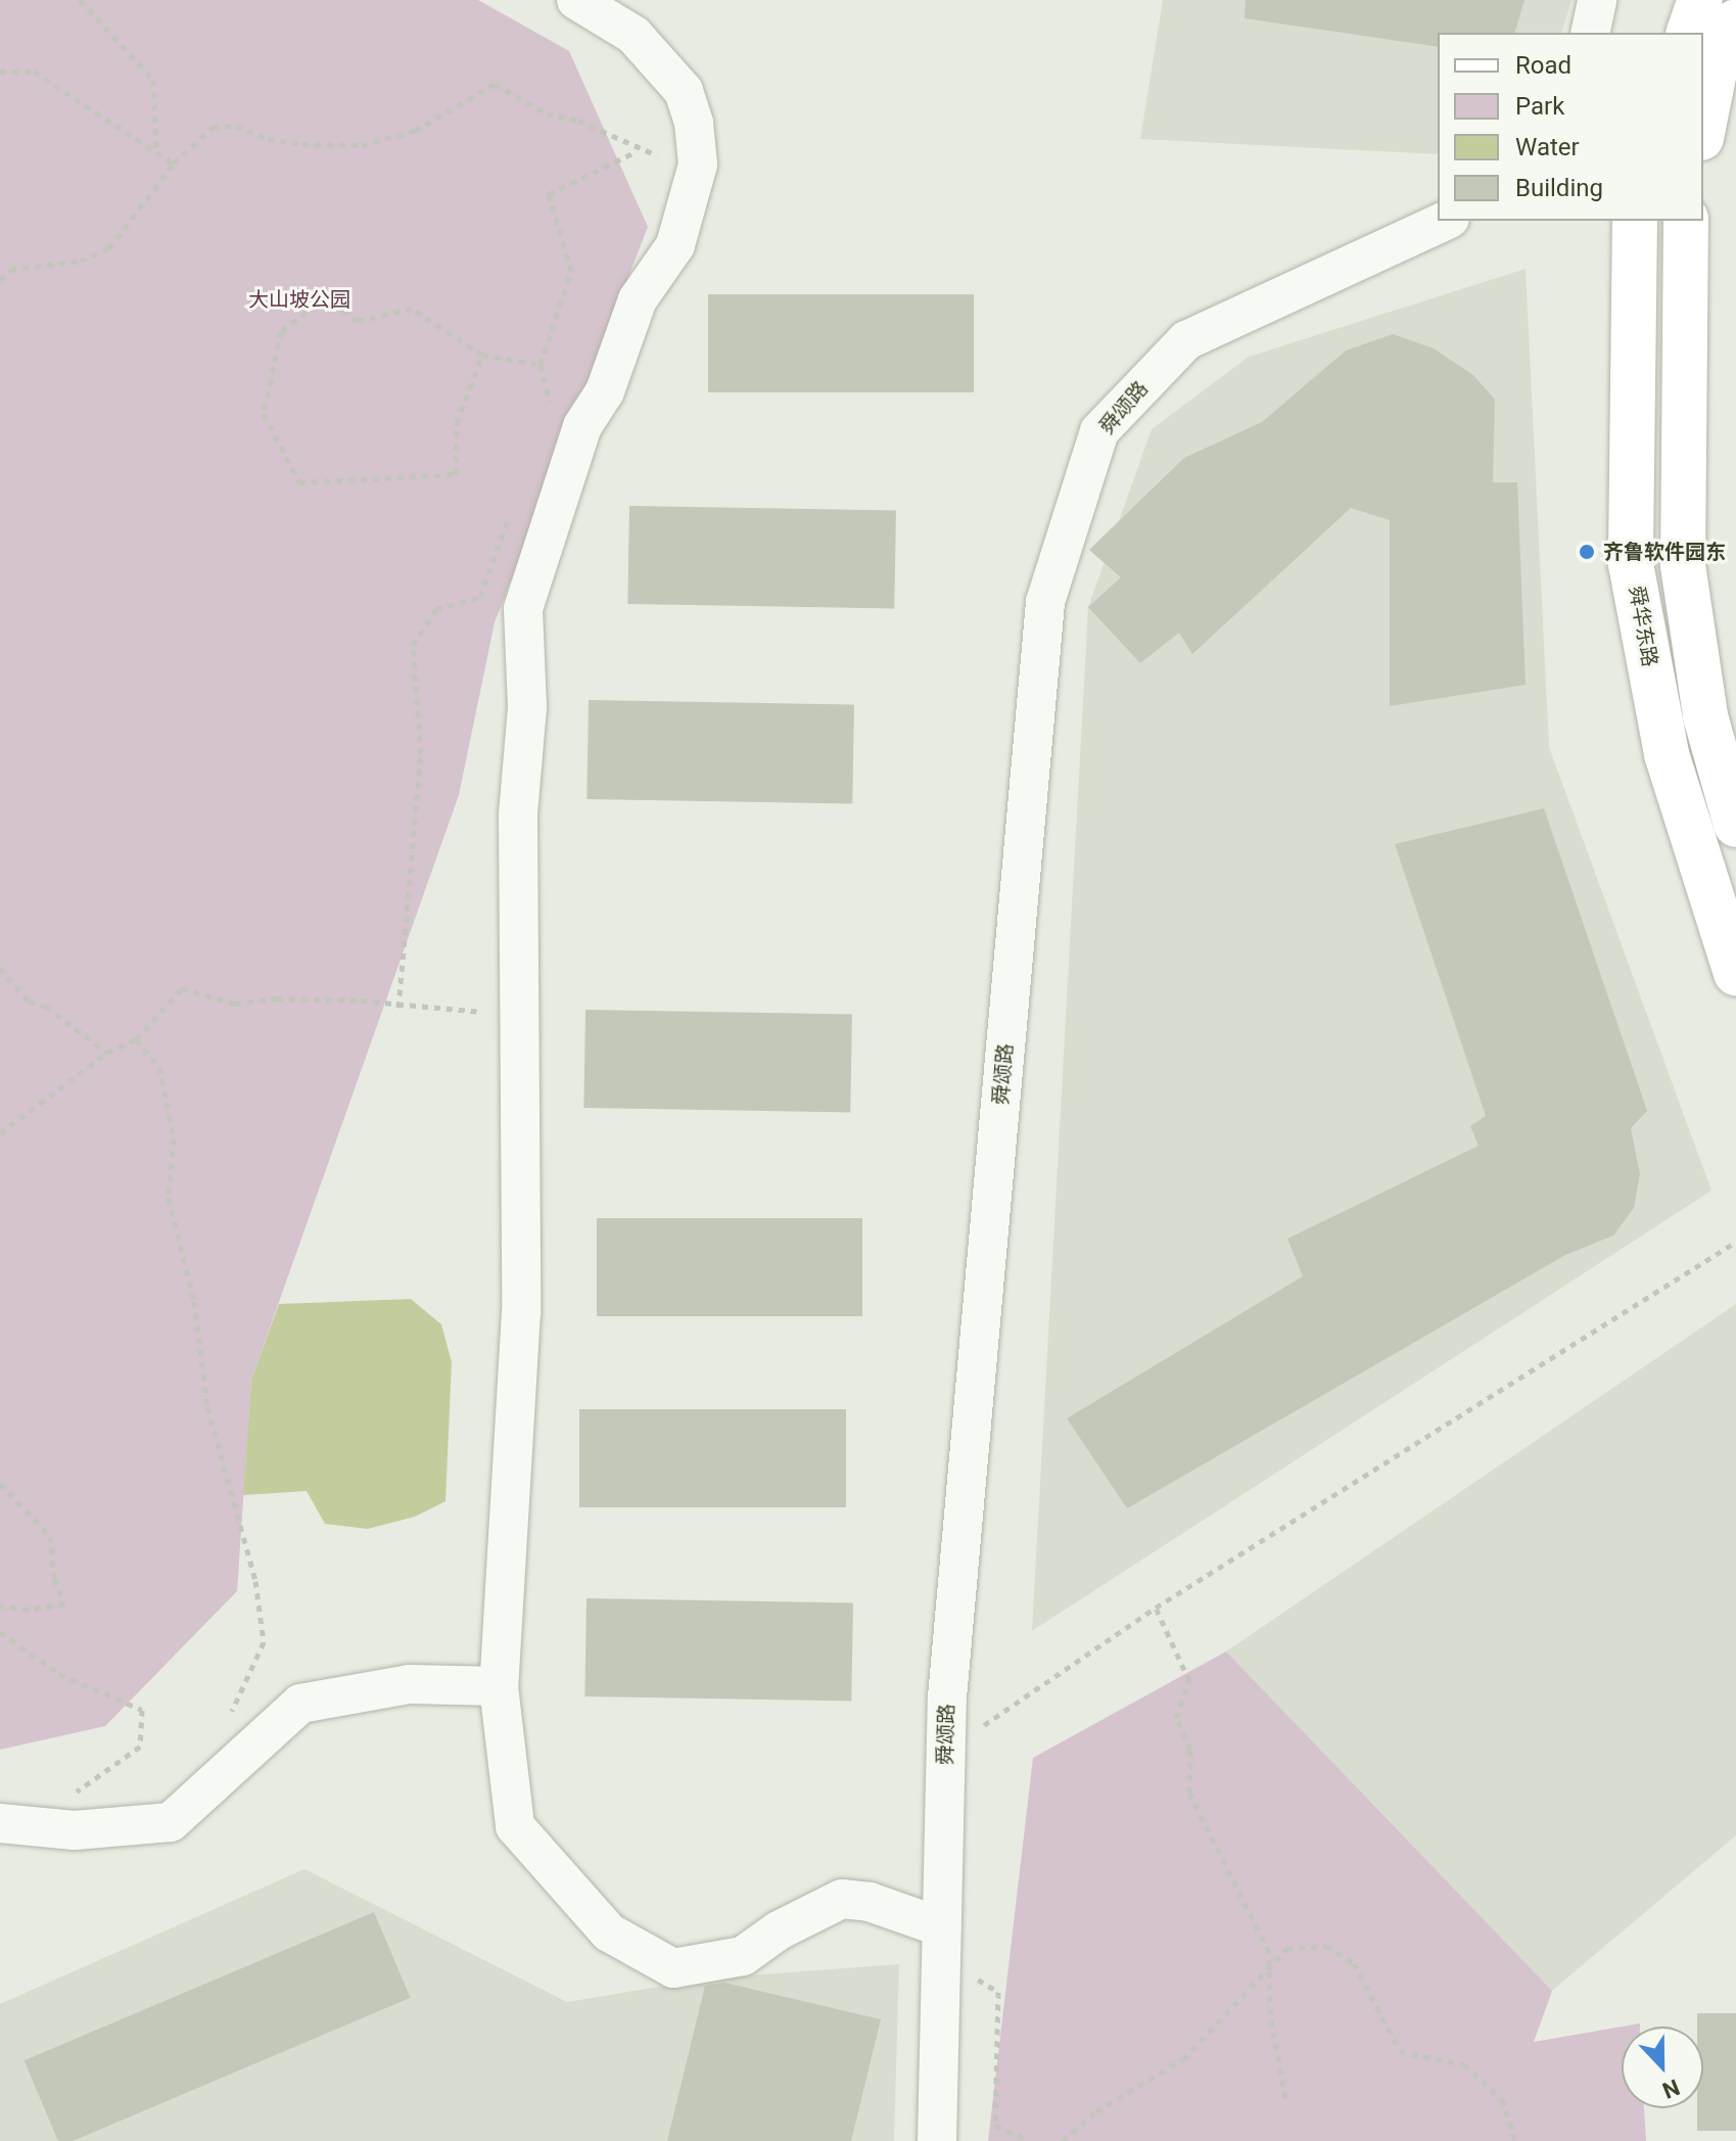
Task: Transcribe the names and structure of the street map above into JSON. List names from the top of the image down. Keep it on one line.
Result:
{"streets":{"main road":["舜华东路"],"street":["舜颂路"]},"parks":["大山坡公园"],"places":["齐鲁软件园东"],"legend":["Road","Park","Water","Building"],"north":"bottom"}
